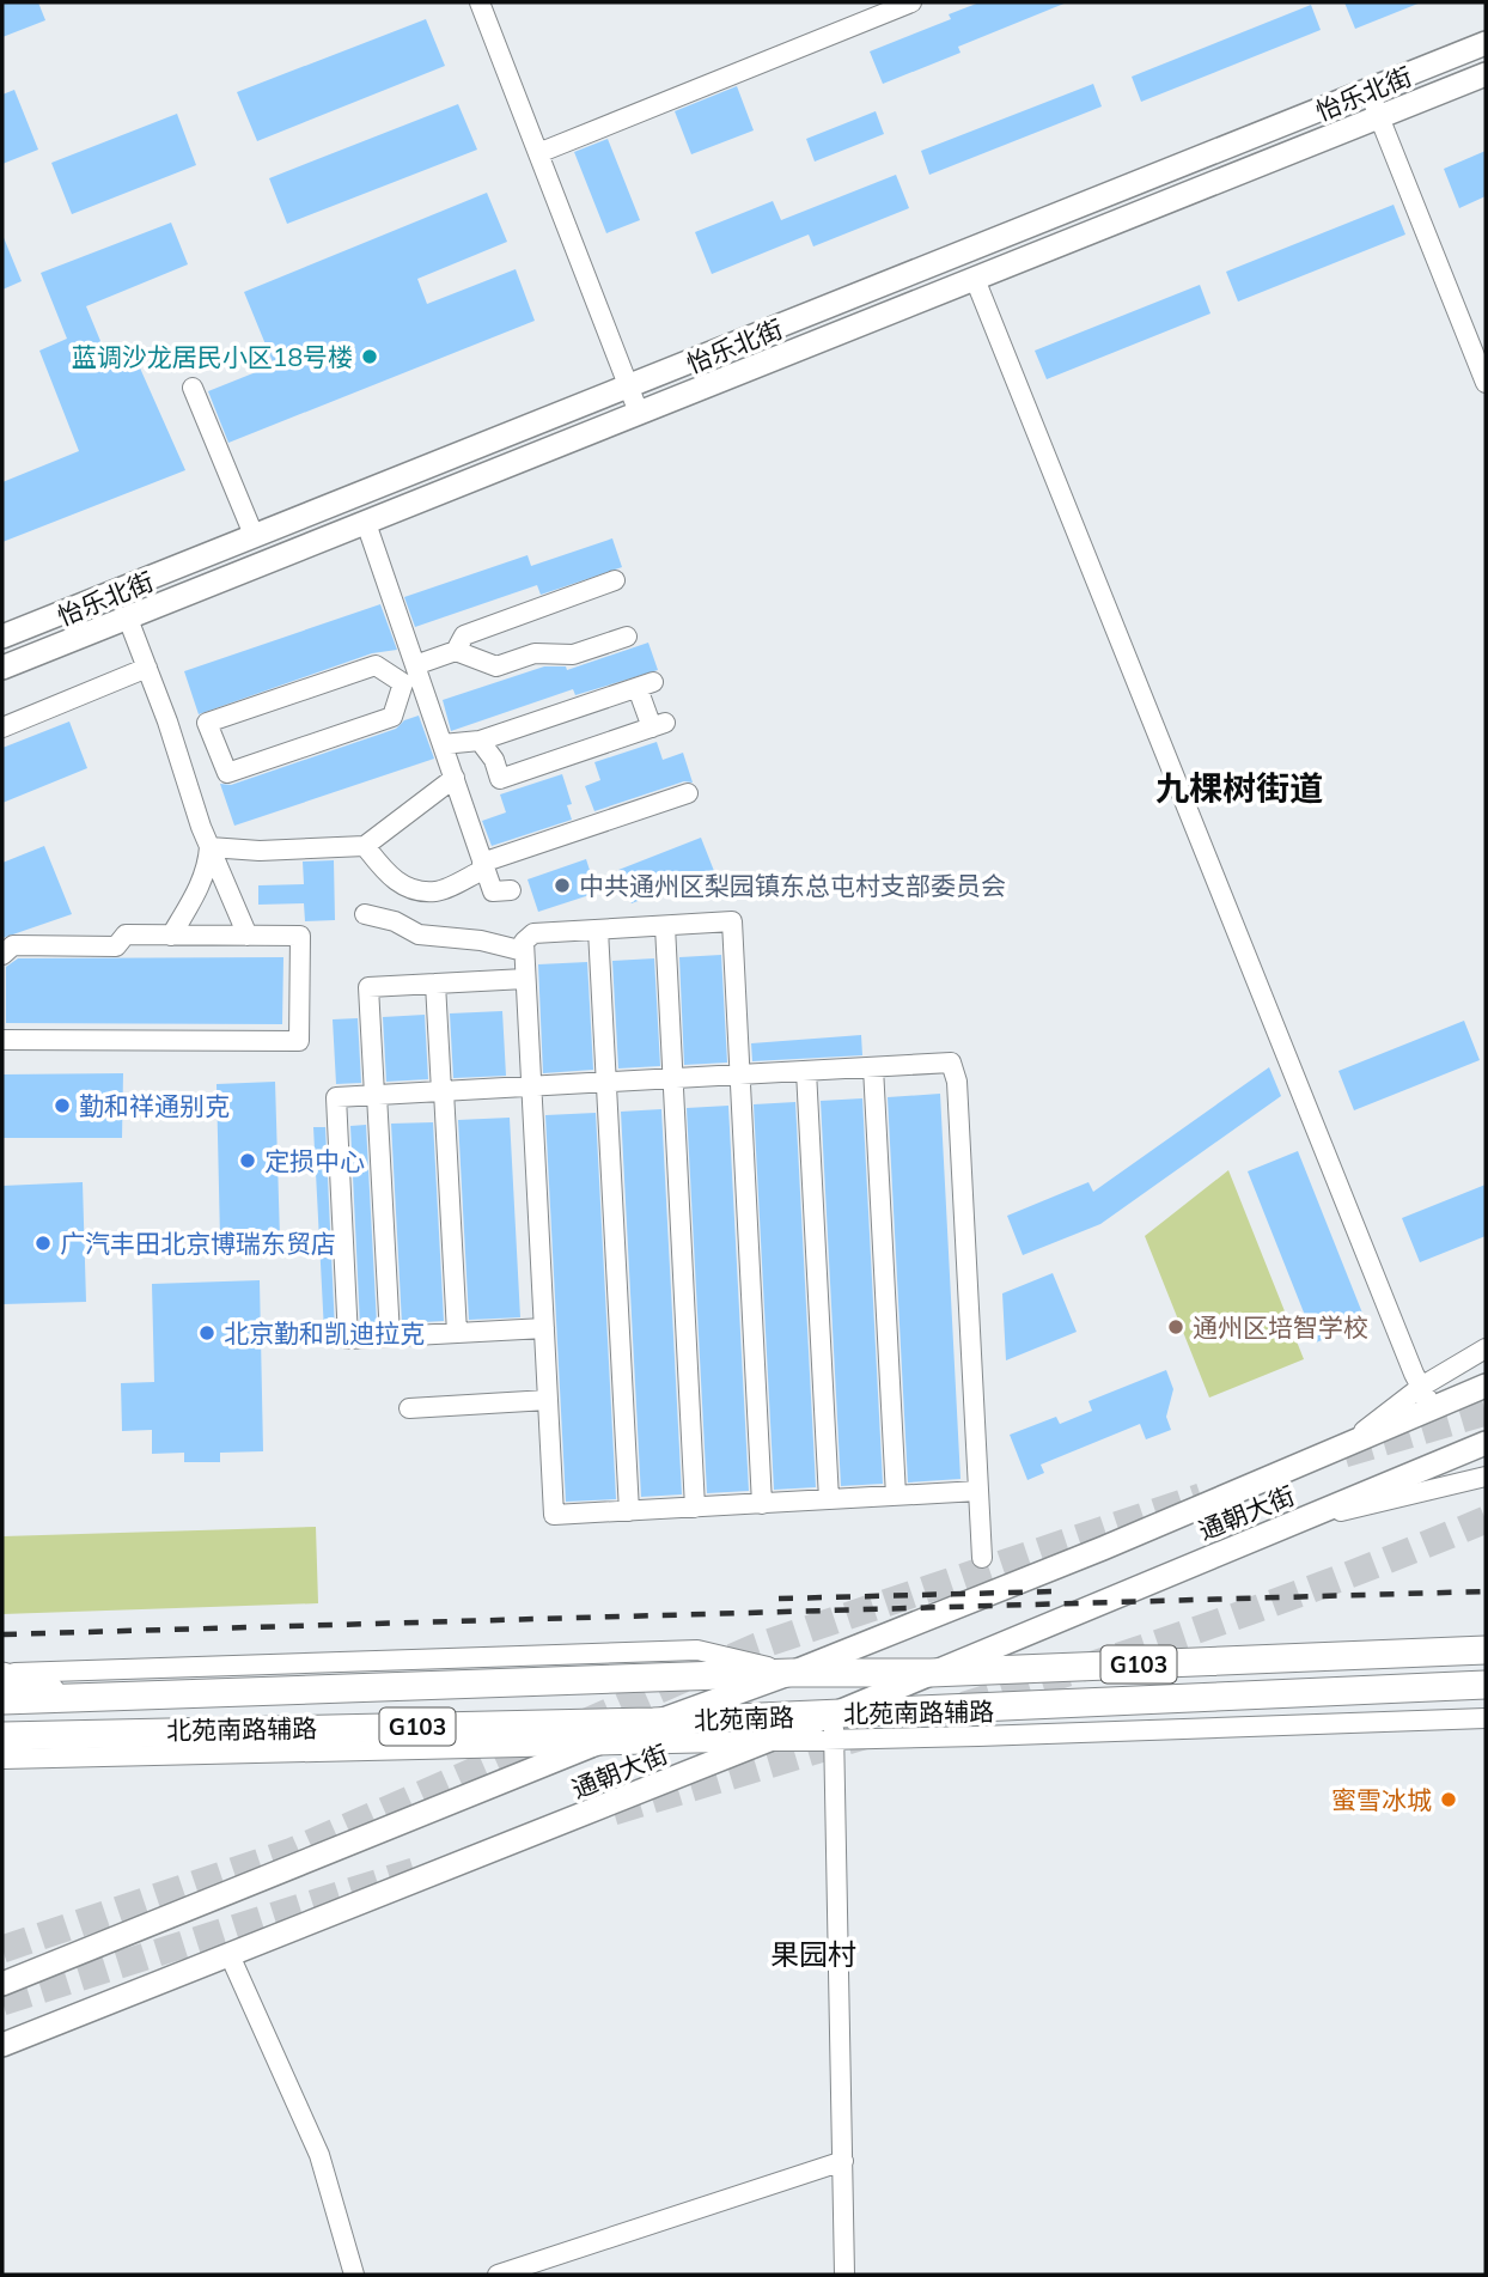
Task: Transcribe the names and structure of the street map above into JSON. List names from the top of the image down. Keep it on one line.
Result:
{"streets":{"highway":["G103","北苑南路"],"main road":["怡乐北街","通朝大街"],"street":["北苑南路辅路"]},"crossings":[["通朝大街","北苑南路辅路"],["通朝大街","北苑南路"],["北苑南路辅路","北苑南路"]],"districts":["九棵树街道","果园村"],"places":["蓝调沙龙居民小区18号楼","中共通州区梨园镇东总屯村支部委员会","勤和祥通别克","定损中心","广汽丰田北京博瑞东贸店","通州区培智学校","北京勤和凯迪拉克","蜜雪冰城"]}
